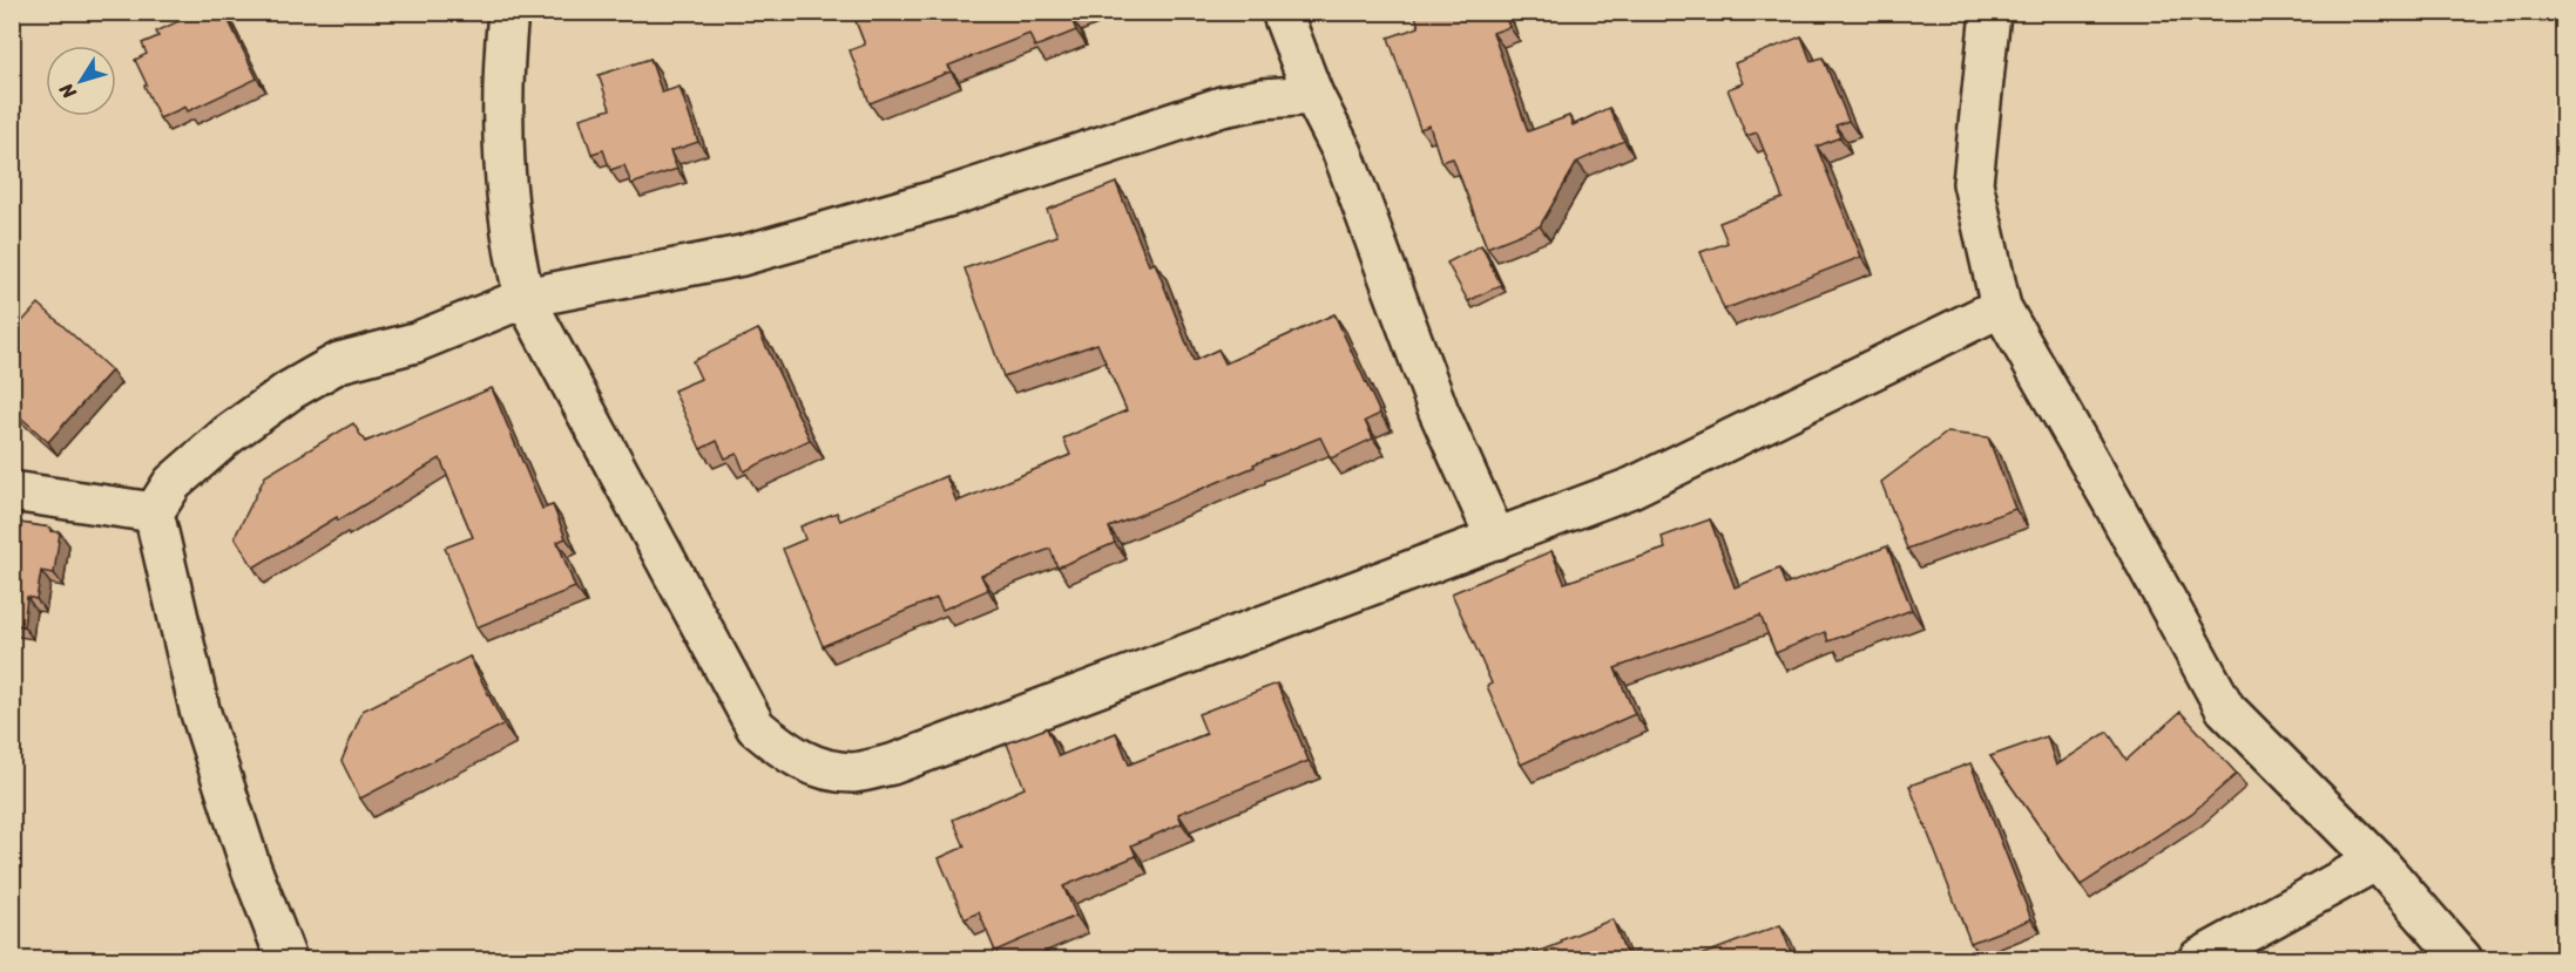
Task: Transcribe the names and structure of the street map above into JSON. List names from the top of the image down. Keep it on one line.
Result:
{"north":"bottom left"}
